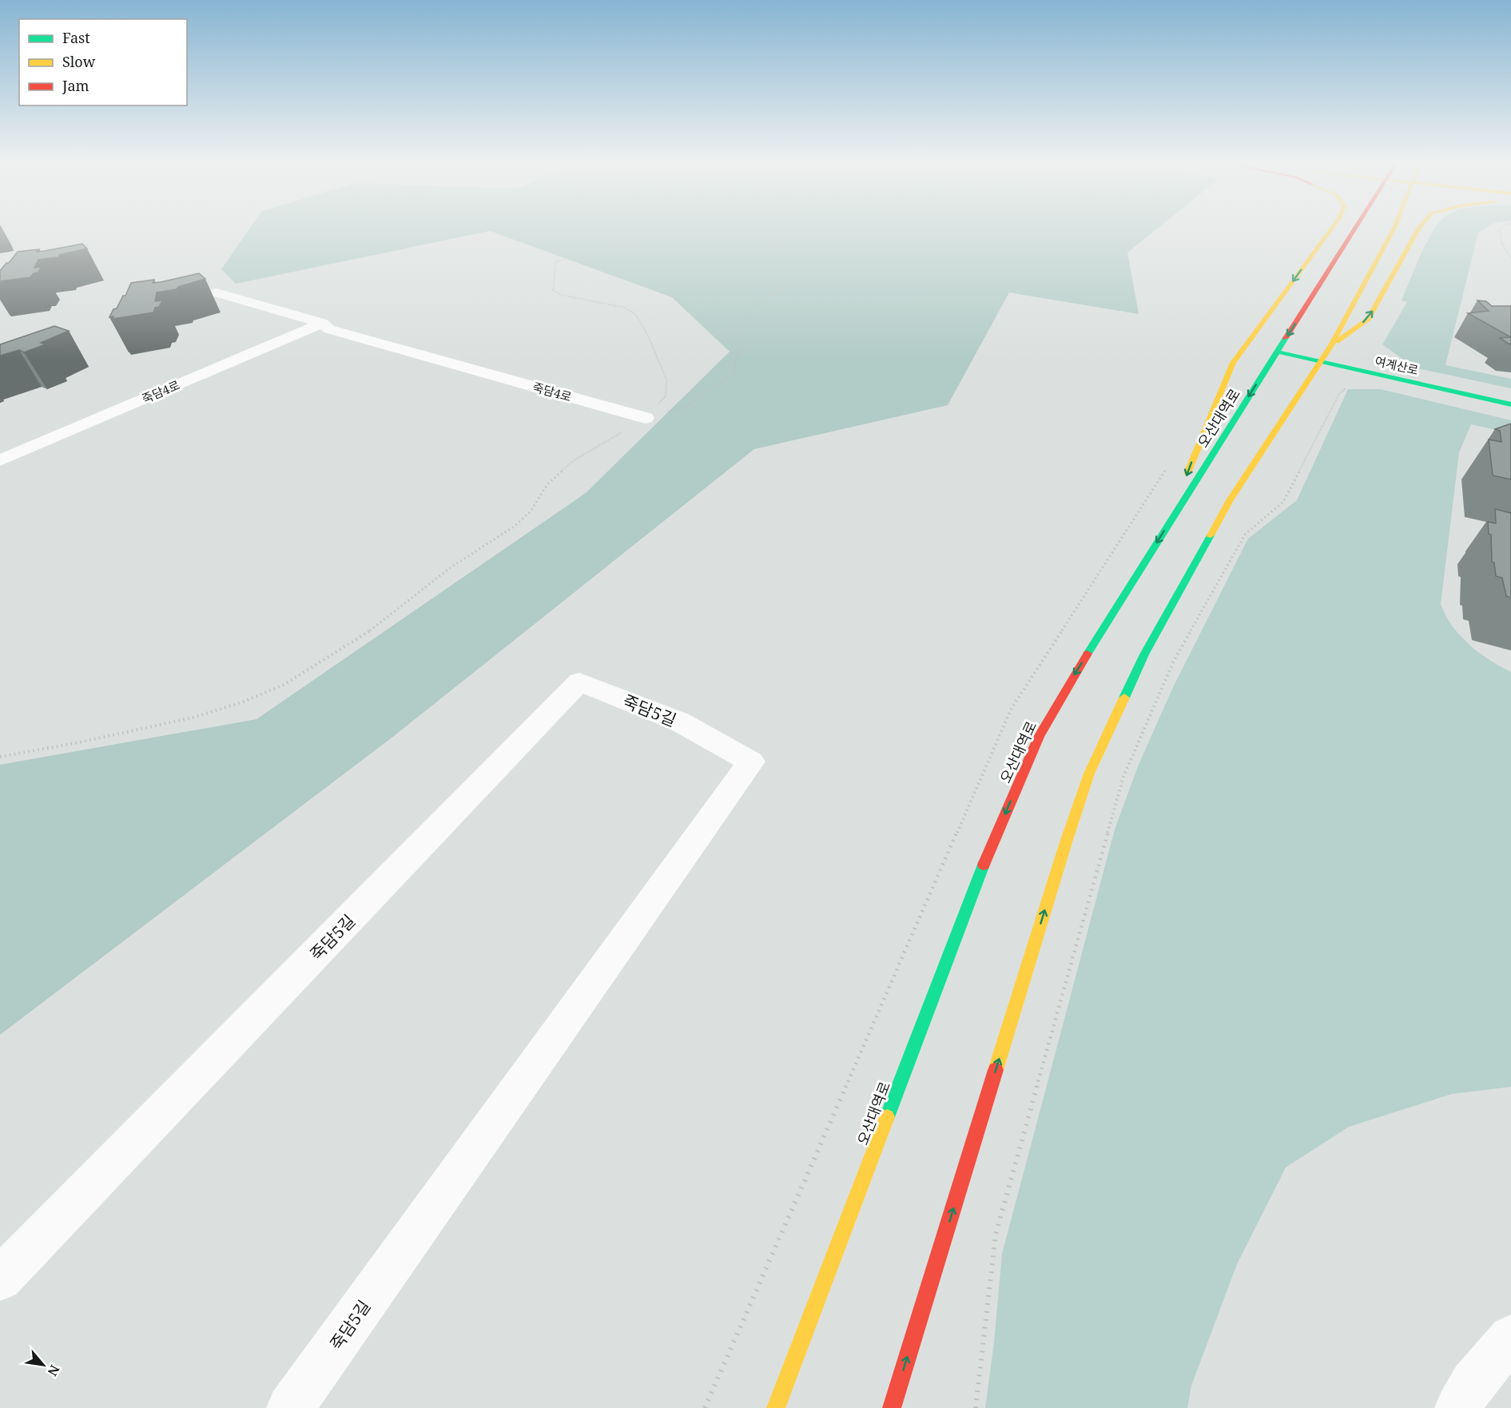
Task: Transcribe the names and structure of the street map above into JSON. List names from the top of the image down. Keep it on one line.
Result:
{"streets":{"main road":["여계산로","오산대역로"],"street":["죽담4로","죽담5길"]},"crossings":[["여계산로","오산대역로"]],"legend":["Fast","Slow","Jam"],"north":"bottom right"}
